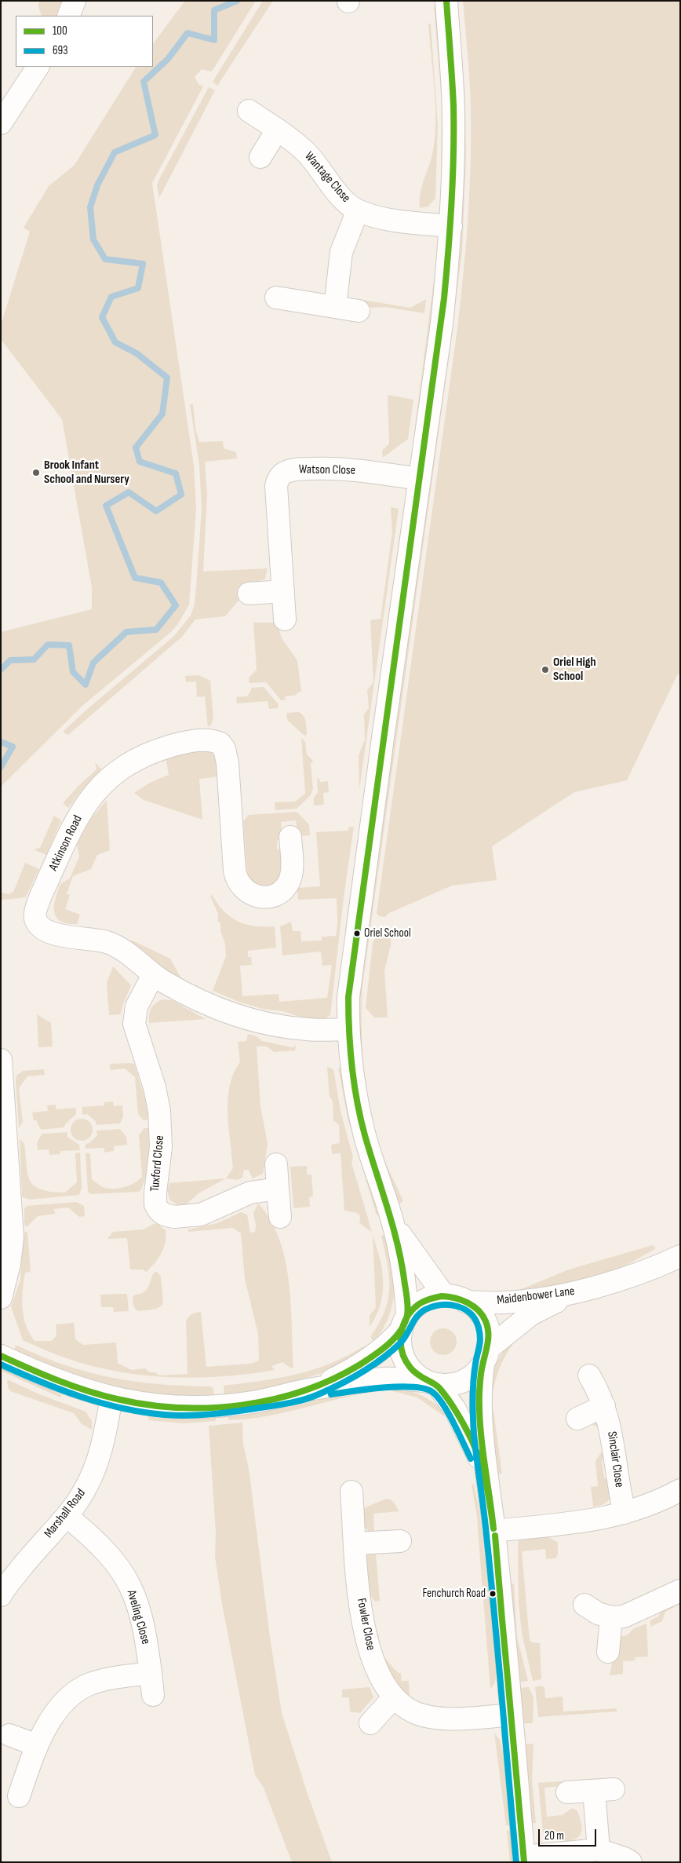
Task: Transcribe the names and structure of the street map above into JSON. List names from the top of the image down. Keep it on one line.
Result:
{"streets":{"street":["Wantage Close","Watson Close","Atkinson Road","Tuxford Close","Maidenbower Lane","Sinclair Close","Marshall Road","Aveling Close","Fowler Close"]},"crossings":[["Atkinson Road","Tuxford Close"],["Marshall Road","Aveling Close"]],"places":["Brook Infant School and Nursery","Oriel High School","Oriel School","Fenchurch Road"],"lines":["transit line 100","transit line 693"],"legend":["100","693"],"scale_bar":"20 m"}
